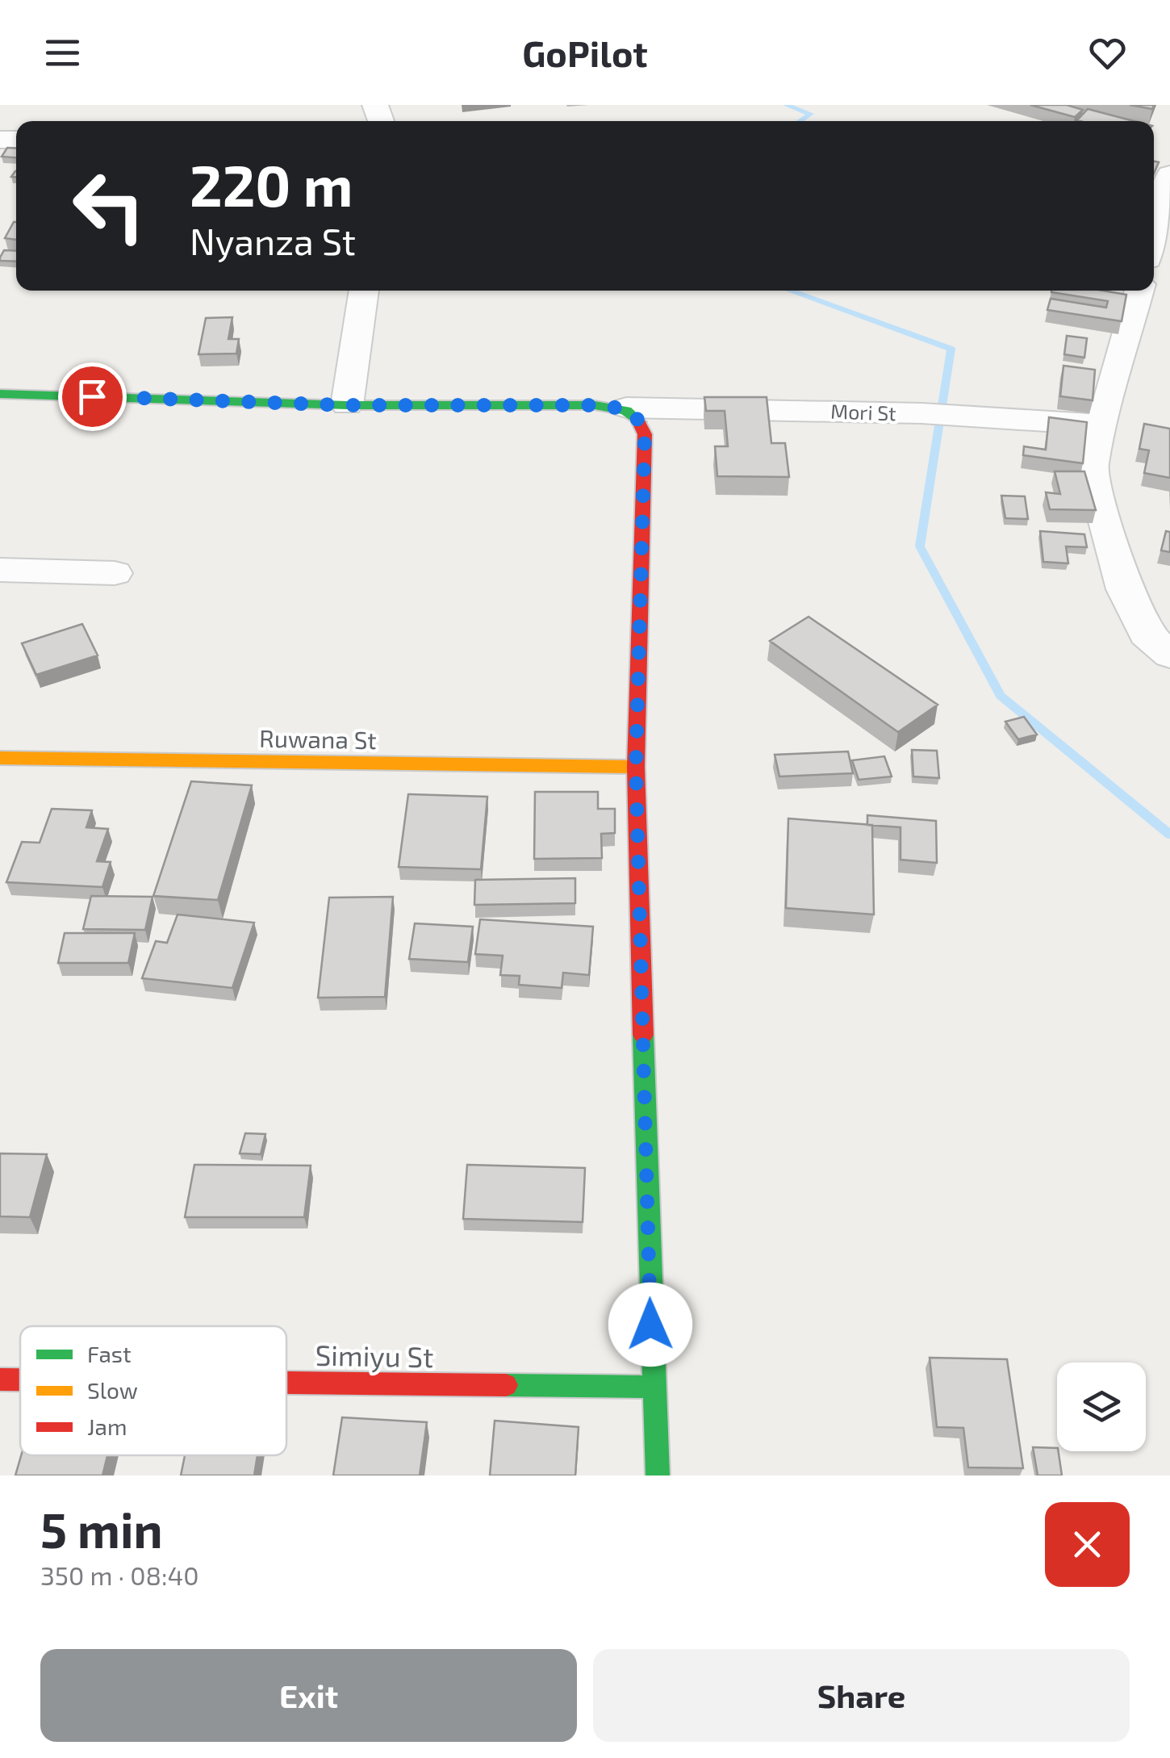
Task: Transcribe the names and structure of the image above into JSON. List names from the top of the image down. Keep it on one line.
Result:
{"streets":{"street":["Mori St","Ruwana St","Simiyu St"]},"legend":["Fast","Slow","Jam"],"page":{"header":"GoPilot","turn":["220 m","Nyanza St"],"heading":["5 min","350 m · 08:40"],"buttons":["Exit","Share"]}}
